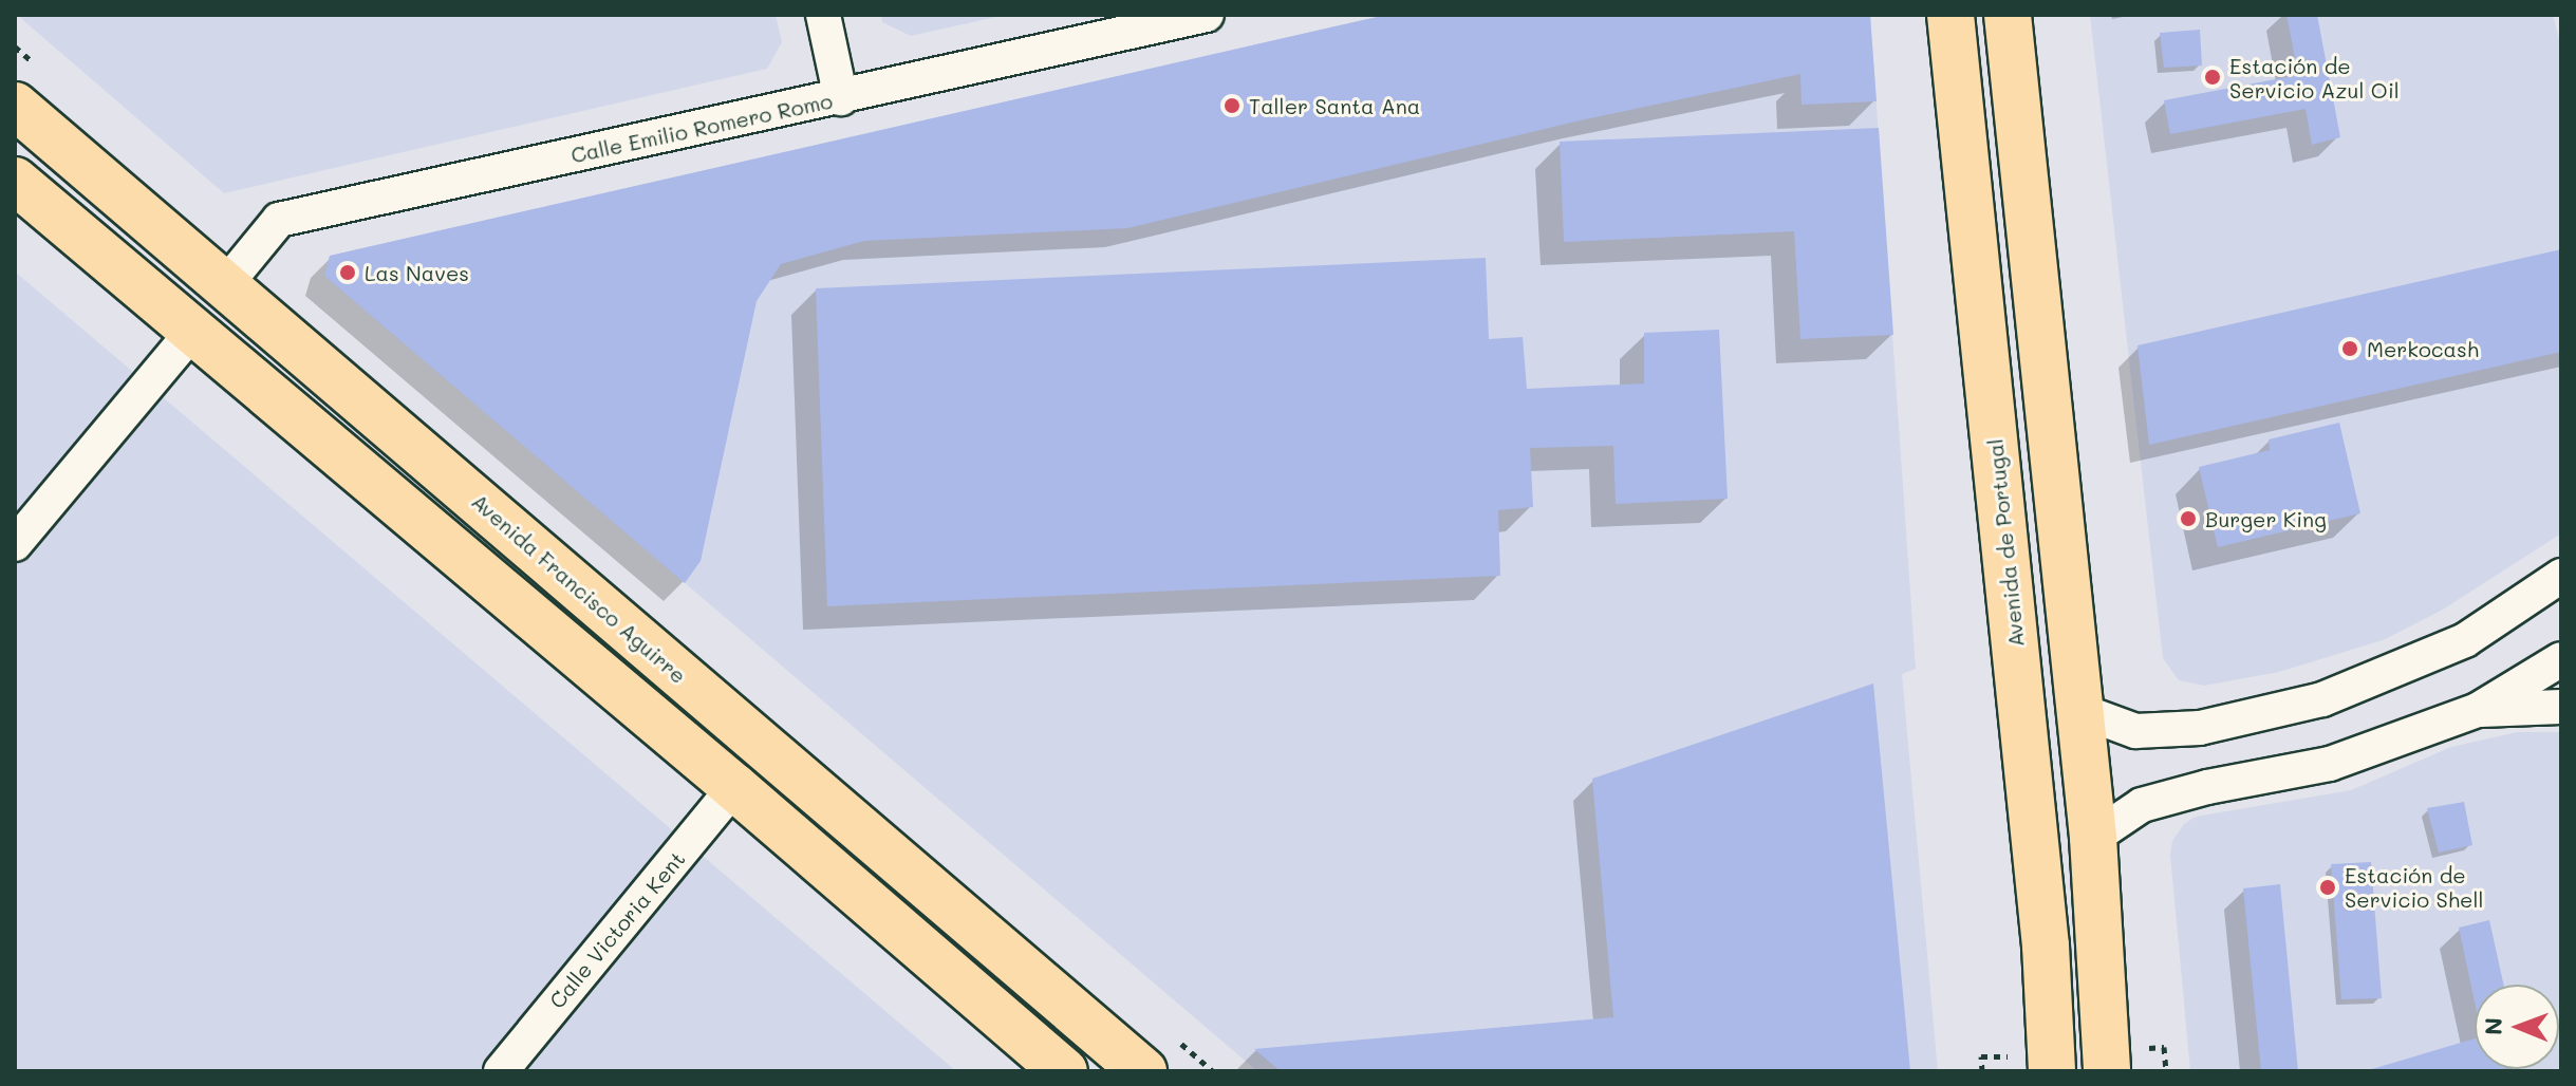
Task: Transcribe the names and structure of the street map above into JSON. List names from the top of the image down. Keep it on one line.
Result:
{"streets":{"main road":["Avenida de Portugal","Avenida Francisco Aguirre"],"street":["Calle Emilio Romero Romo","Calle Victoria Kent"]},"crossings":[["Calle Emilio Romero Romo","Avenida Francisco Aguirre"]],"places":["Estación de Servicio Azul Oil","Taller Santa Ana","Las Naves","Merkocash","Burger King","Estación de Servicio Shell"],"north":"left"}
